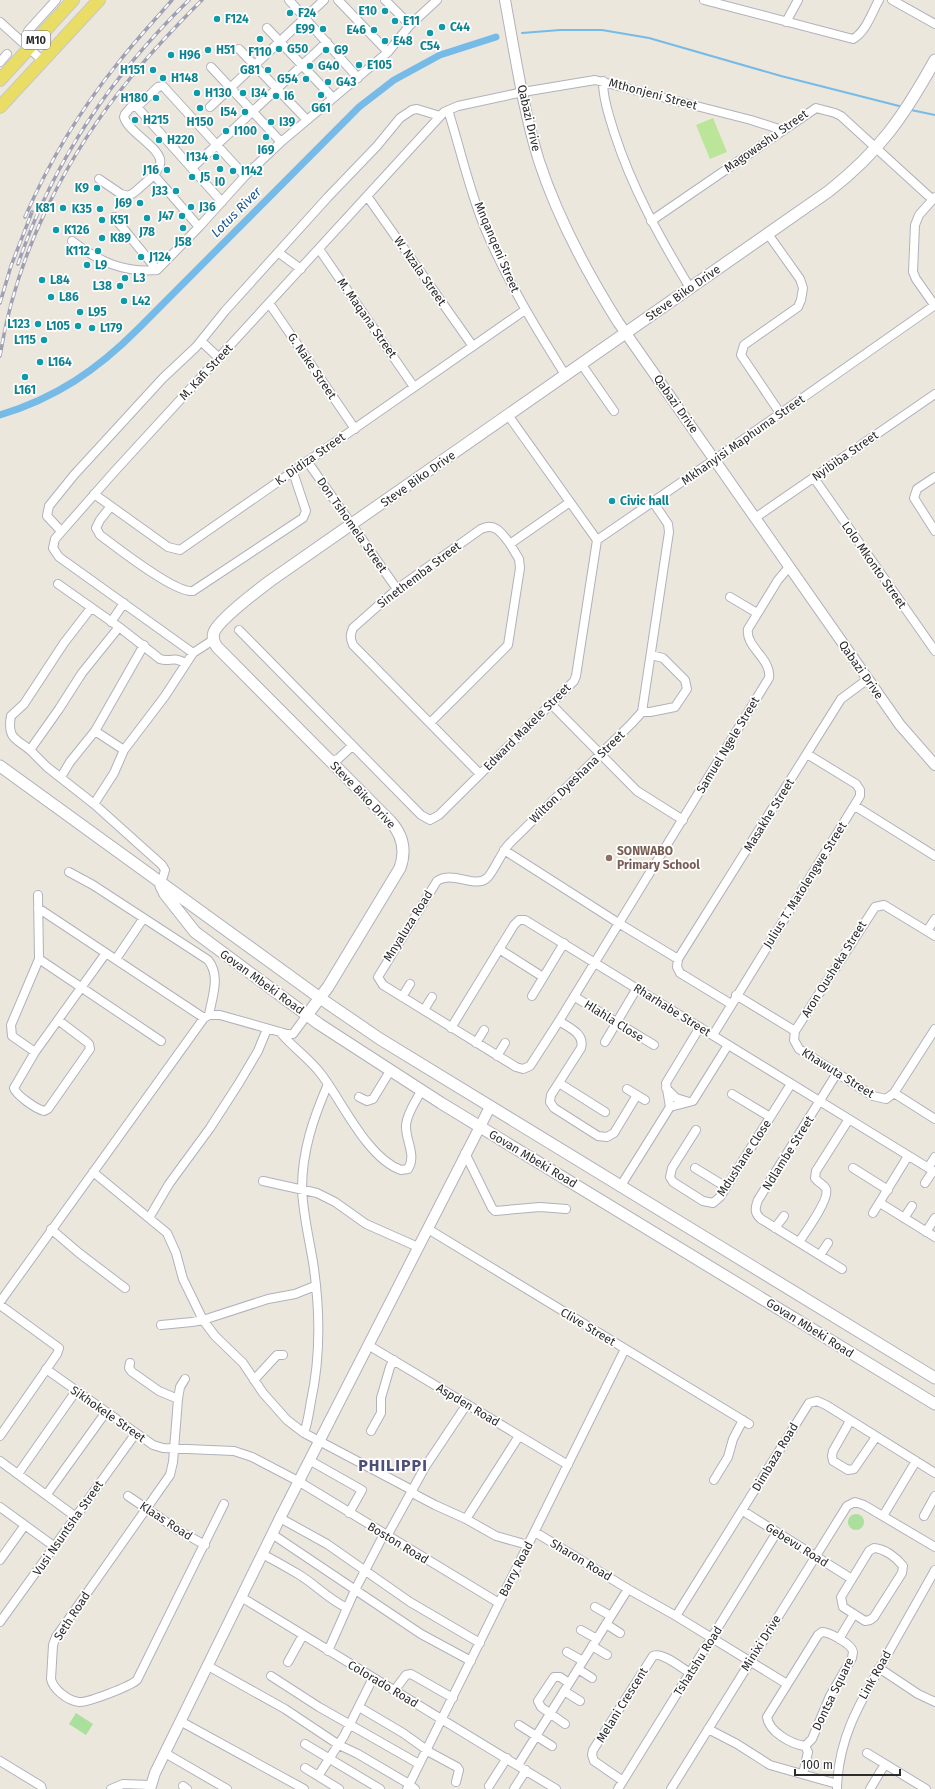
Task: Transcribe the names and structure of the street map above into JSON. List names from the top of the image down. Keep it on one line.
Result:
{"streets":{"main road":["M10","Steve Biko Drive","Govan Mbeki Road"],"street":["Mthonjeni Street","Qabazi Drive","Magowashu Street","Mnqanqeni Street","W. Nzala Street","M. Maqana Street","G. Nake Street","M. Kafi Street","Mkhanyisi Maphuma Street","Nyibiba Street","K. Didiza Street","Don Tshomela Street","Lolo Mkonto Street","Sinethemba Street","Edward Makele Street","Samuel Ngele Street","Wilton Dyeshana Street","Masakhe Street","Julius T. Matolengwe Street","Mnyaluza Road","Aron Qusheka Street","Rharhabe Street","Hlahla Close","Khawuta Street","Ndlambe Street","Mdushane Close","Clive Street","Aspden Road","Sikhokele Street","Dimbaza Road","Klaas Road","Vusi Nsuntsha Street","Boston Road","Gebevu Road","Sharon Road","Barry Road","Seth Road","Minixi Drive","Tshatshu Road","Link Road","Colorado Road","Dontsa Square","Melani Crescent"]},"crossings":[["Mthonjeni Street","Qabazi Drive"],["Mthonjeni Street","Magowashu Street"],["Mthonjeni Street","M. Kafi Street"],["Qabazi Drive","Steve Biko Drive"],["Qabazi Drive","M. Kafi Street"],["Qabazi Drive","Mkhanyisi Maphuma Street"],["Qabazi Drive","Nyibiba Street"],["Qabazi Drive","Samuel Ngele Street"],["Qabazi Drive","Masakhe Street"],["Magowashu Street","Steve Biko Drive"],["Mnqanqeni Street","Steve Biko Drive"],["Mnqanqeni Street","M. Kafi Street"],["Mnqanqeni Street","K. Didiza Street"],["W. Nzala Street","M. Kafi Street"],["W. Nzala Street","K. Didiza Street"],["Steve Biko Drive","Don Tshomela Street"],["Steve Biko Drive","Govan Mbeki Road"],["M. Maqana Street","M. Kafi Street"],["M. Maqana Street","K. Didiza Street"],["G. Nake Street","M. Kafi Street"],["G. Nake Street","K. Didiza Street"],["M. Kafi Street","K. Didiza Street"],["Mkhanyisi Maphuma Street","Edward Makele Street"],["Nyibiba Street","Lolo Mkonto Street"],["K. Didiza Street","Don Tshomela Street"],["Don Tshomela Street","Sinethemba Street"],["Sinethemba Street","Edward Makele Street"],["Samuel Ngele Street","Mnyaluza Road"],["Wilton Dyeshana Street","Mnyaluza Road"],["Masakhe Street","Julius T. Matolengwe Street"],["Julius T. Matolengwe Street","Aron Qusheka Street"],["Julius T. Matolengwe Street","Rharhabe Street"],["Mnyaluza Road","Rharhabe Street"],["Mnyaluza Road","Hlahla Close"],["Aron Qusheka Street","Khawuta Street"],["Rharhabe Street","Ndlambe Street"],["Rharhabe Street","Mdushane Close"],["Khawuta Street","Ndlambe Street"],["Clive Street","Barry Road"],["Aspden Road","Barry Road"],["Sikhokele Street","Vusi Nsuntsha Street"],["Sikhokele Street","Boston Road"],["Sikhokele Street","Seth Road"],["Dimbaza Road","Gebevu Road"],["Dimbaza Road","Sharon Road"],["Klaas Road","Seth Road"],["Boston Road","Barry Road"],["Gebevu Road","Minixi Drive"],["Gebevu Road","Tshatshu Road"],["Sharon Road","Barry Road"],["Sharon Road","Minixi Drive"],["Sharon Road","Tshatshu Road"],["Sharon Road","Dontsa Square"],["Barry Road","Colorado Road"],["Tshatshu Road","Melani Crescent"]],"districts":["PHILIPPI"],"water":["Lotus River"],"places":["E10","F24","F124","E11","C44","E99","E46","C54","F110","E48","G50","H51","G9","H96","E105","G40","H151","G81","H148","G54","G43","H130","I34","G61","I6","H180","H150","I54","H215","I39","I100","I69","H220","I134","I0","J16","I142","J5","K9","J33","J69","J36","K81","K35","J47","J78","K51","J58","K126","K89","K112","J124","L9","L3","L84","L38","L86","L42","L95","L123","L105","L179","L115","L164","L161","Civic hall","SONWABO Primary School"],"scale_bar":"100 m"}
